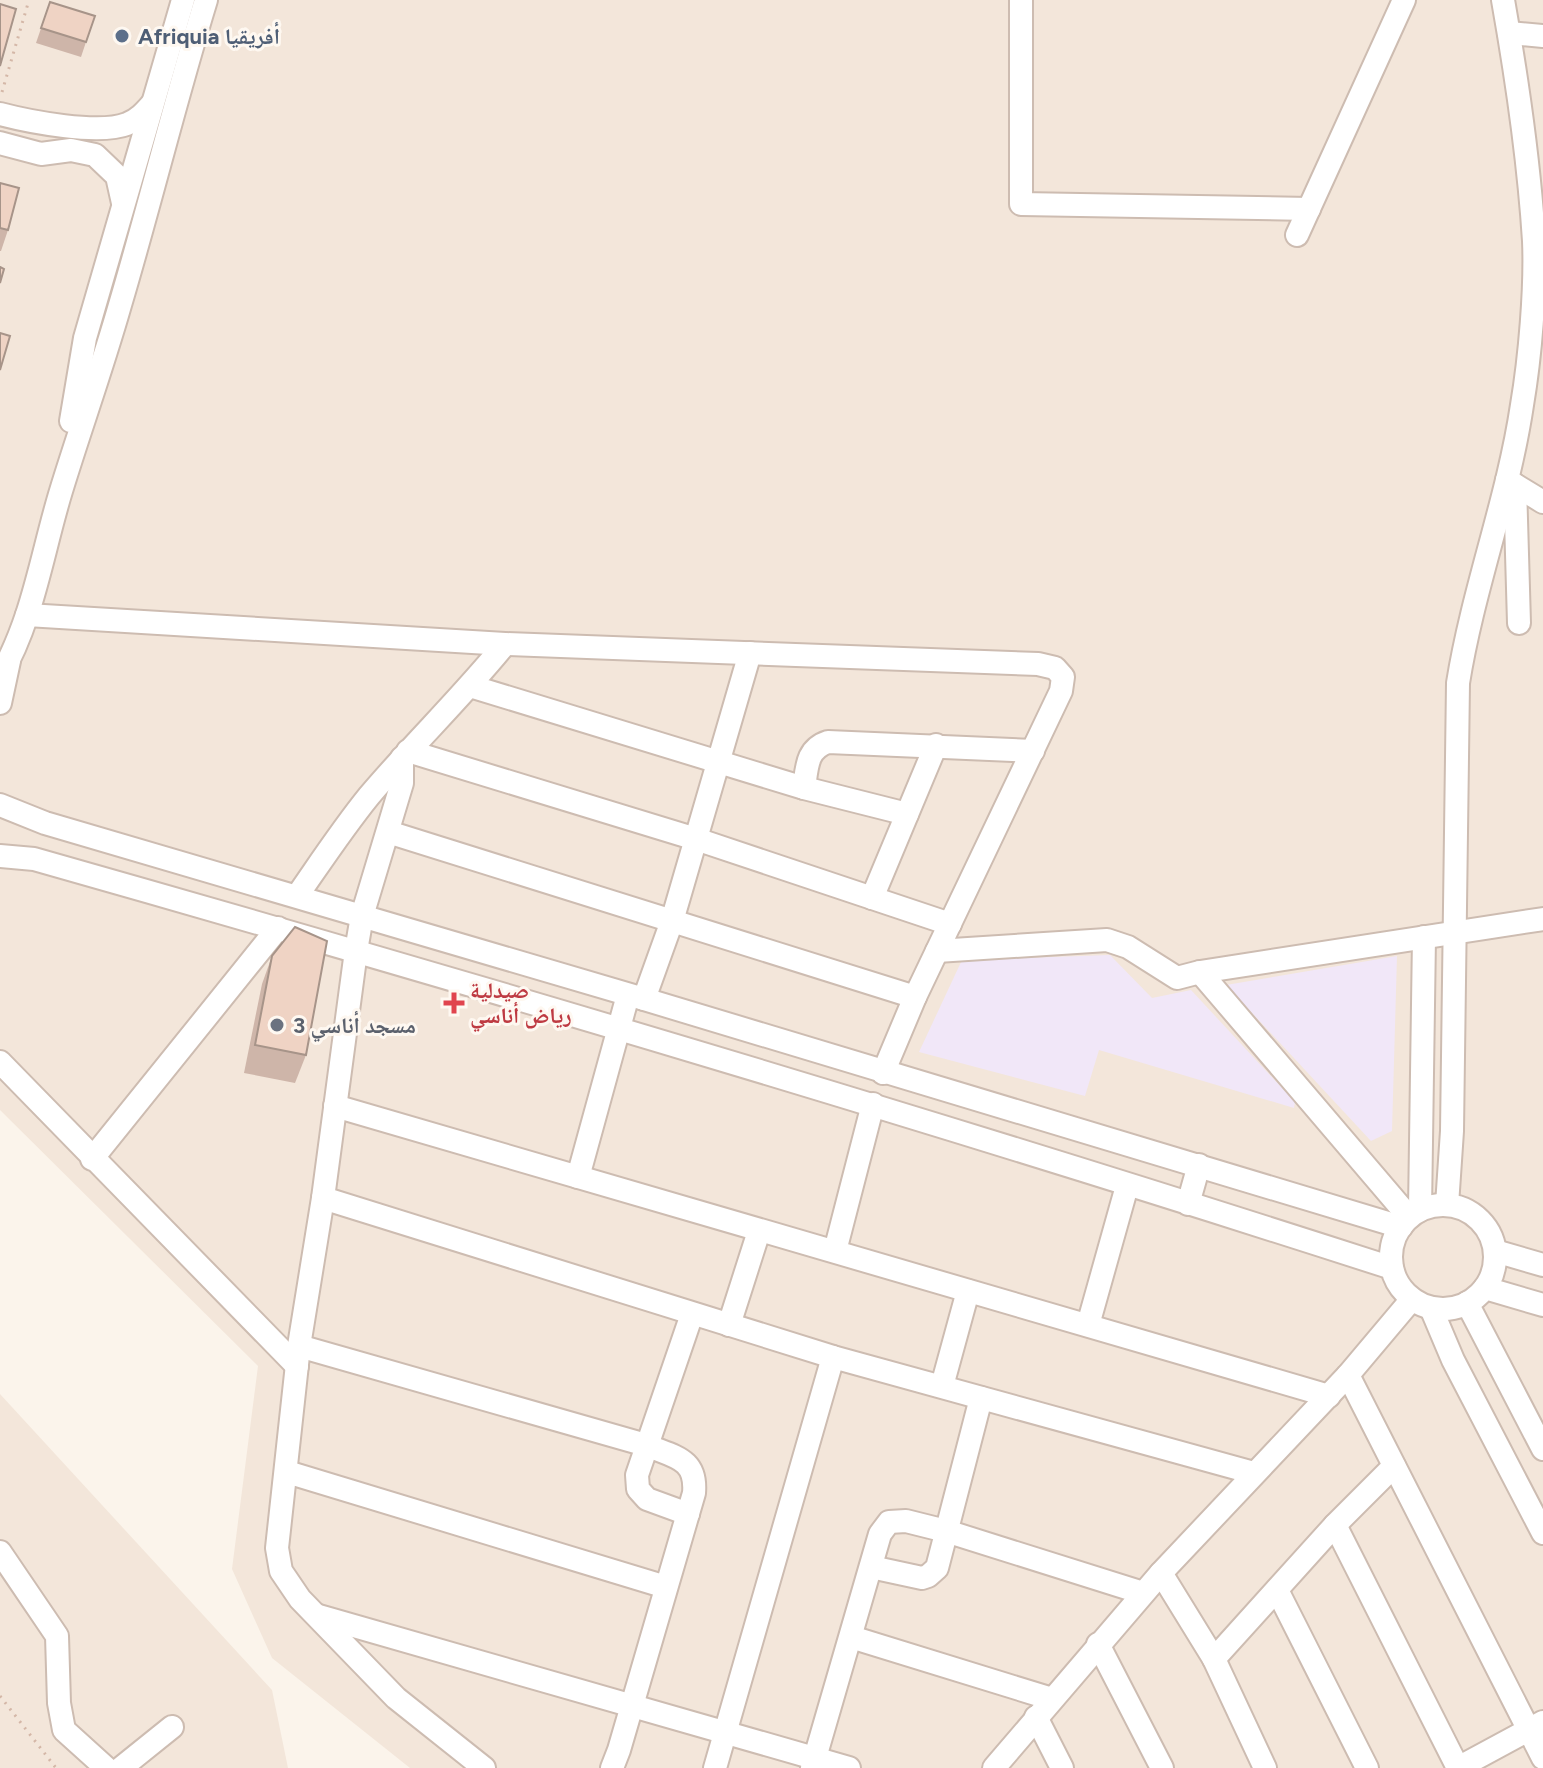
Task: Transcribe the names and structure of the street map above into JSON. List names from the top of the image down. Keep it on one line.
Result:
{"places":{"other":["Afriquia أفريقيا","مسجد أناسي 3"],"health":["صيدلية رياض أناسي"]}}
